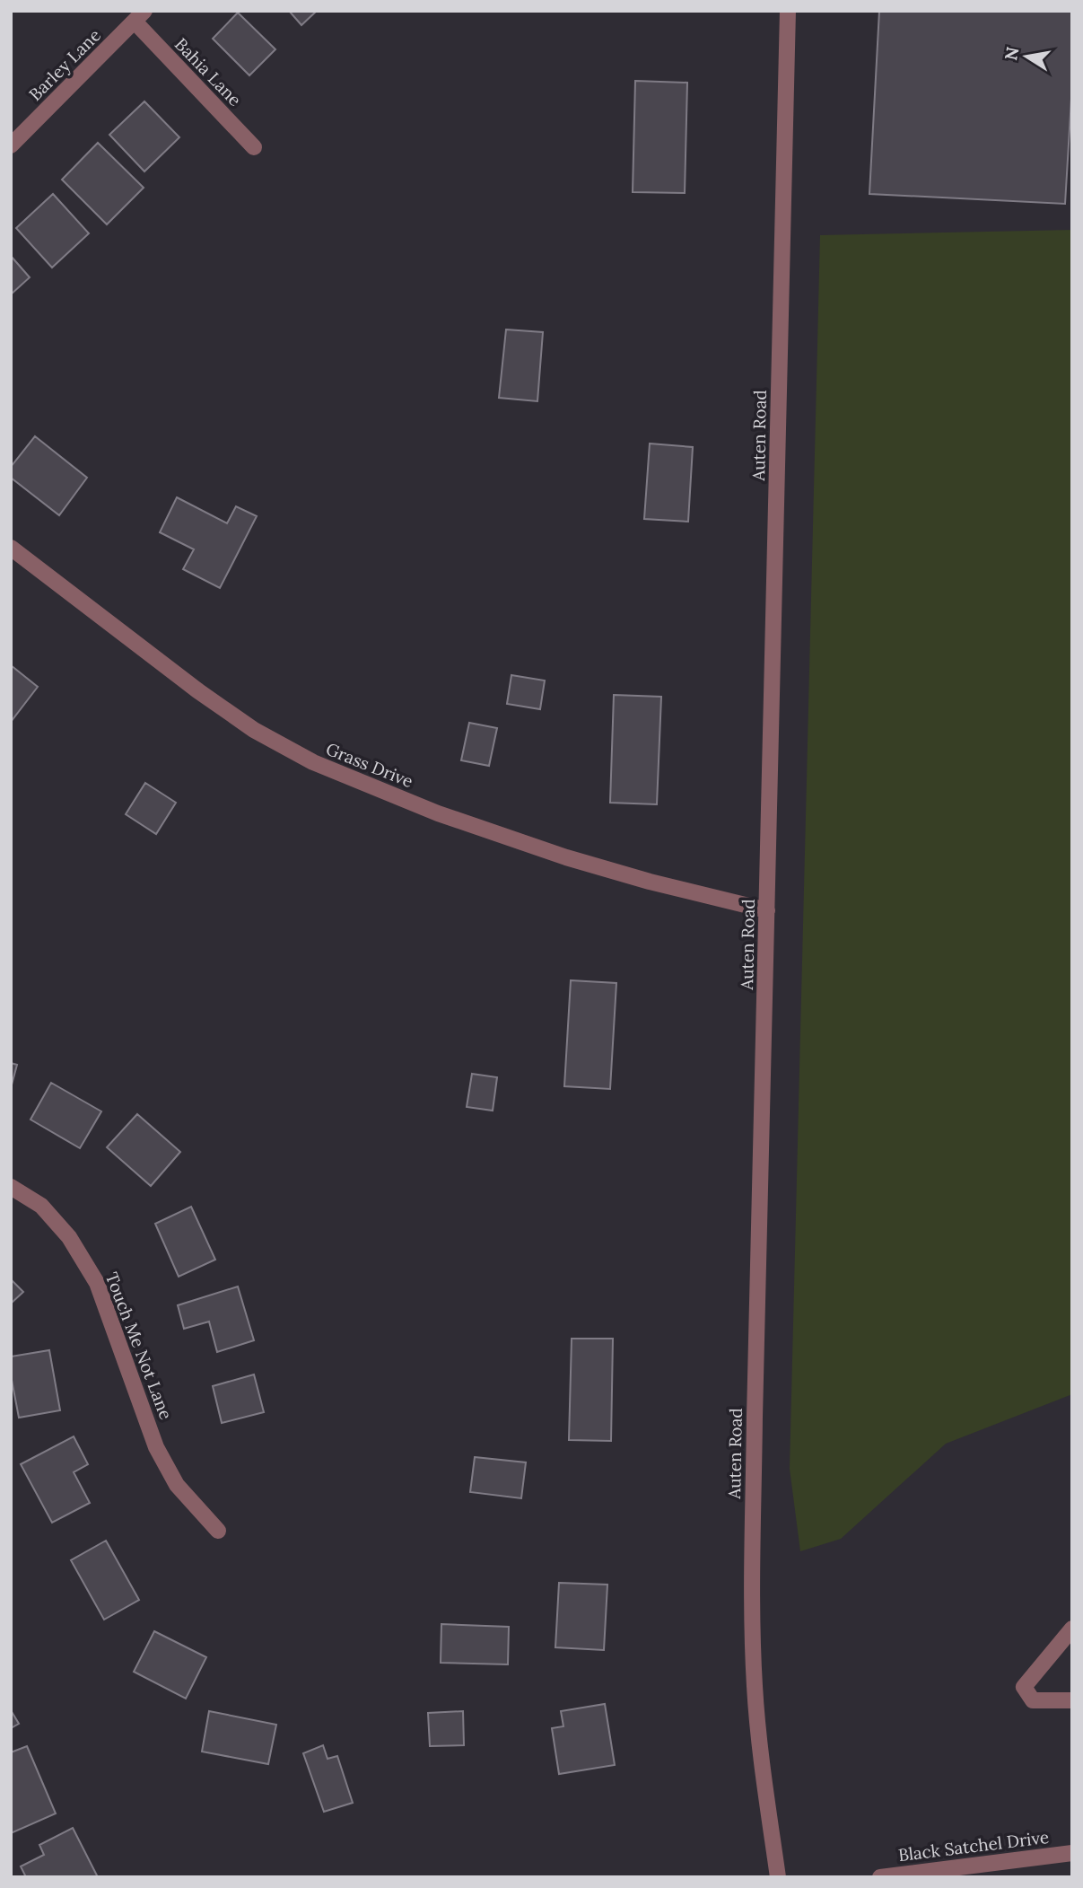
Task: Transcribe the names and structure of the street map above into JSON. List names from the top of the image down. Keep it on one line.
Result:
{"streets":{"street":["Barley Lane","Bahia Lane","Auten Road","Grass Drive","Touch Me Not Lane","Black Satchel Drive"]},"crossings":[["Barley Lane","Bahia Lane"],["Auten Road","Grass Drive"]],"north":"left"}
